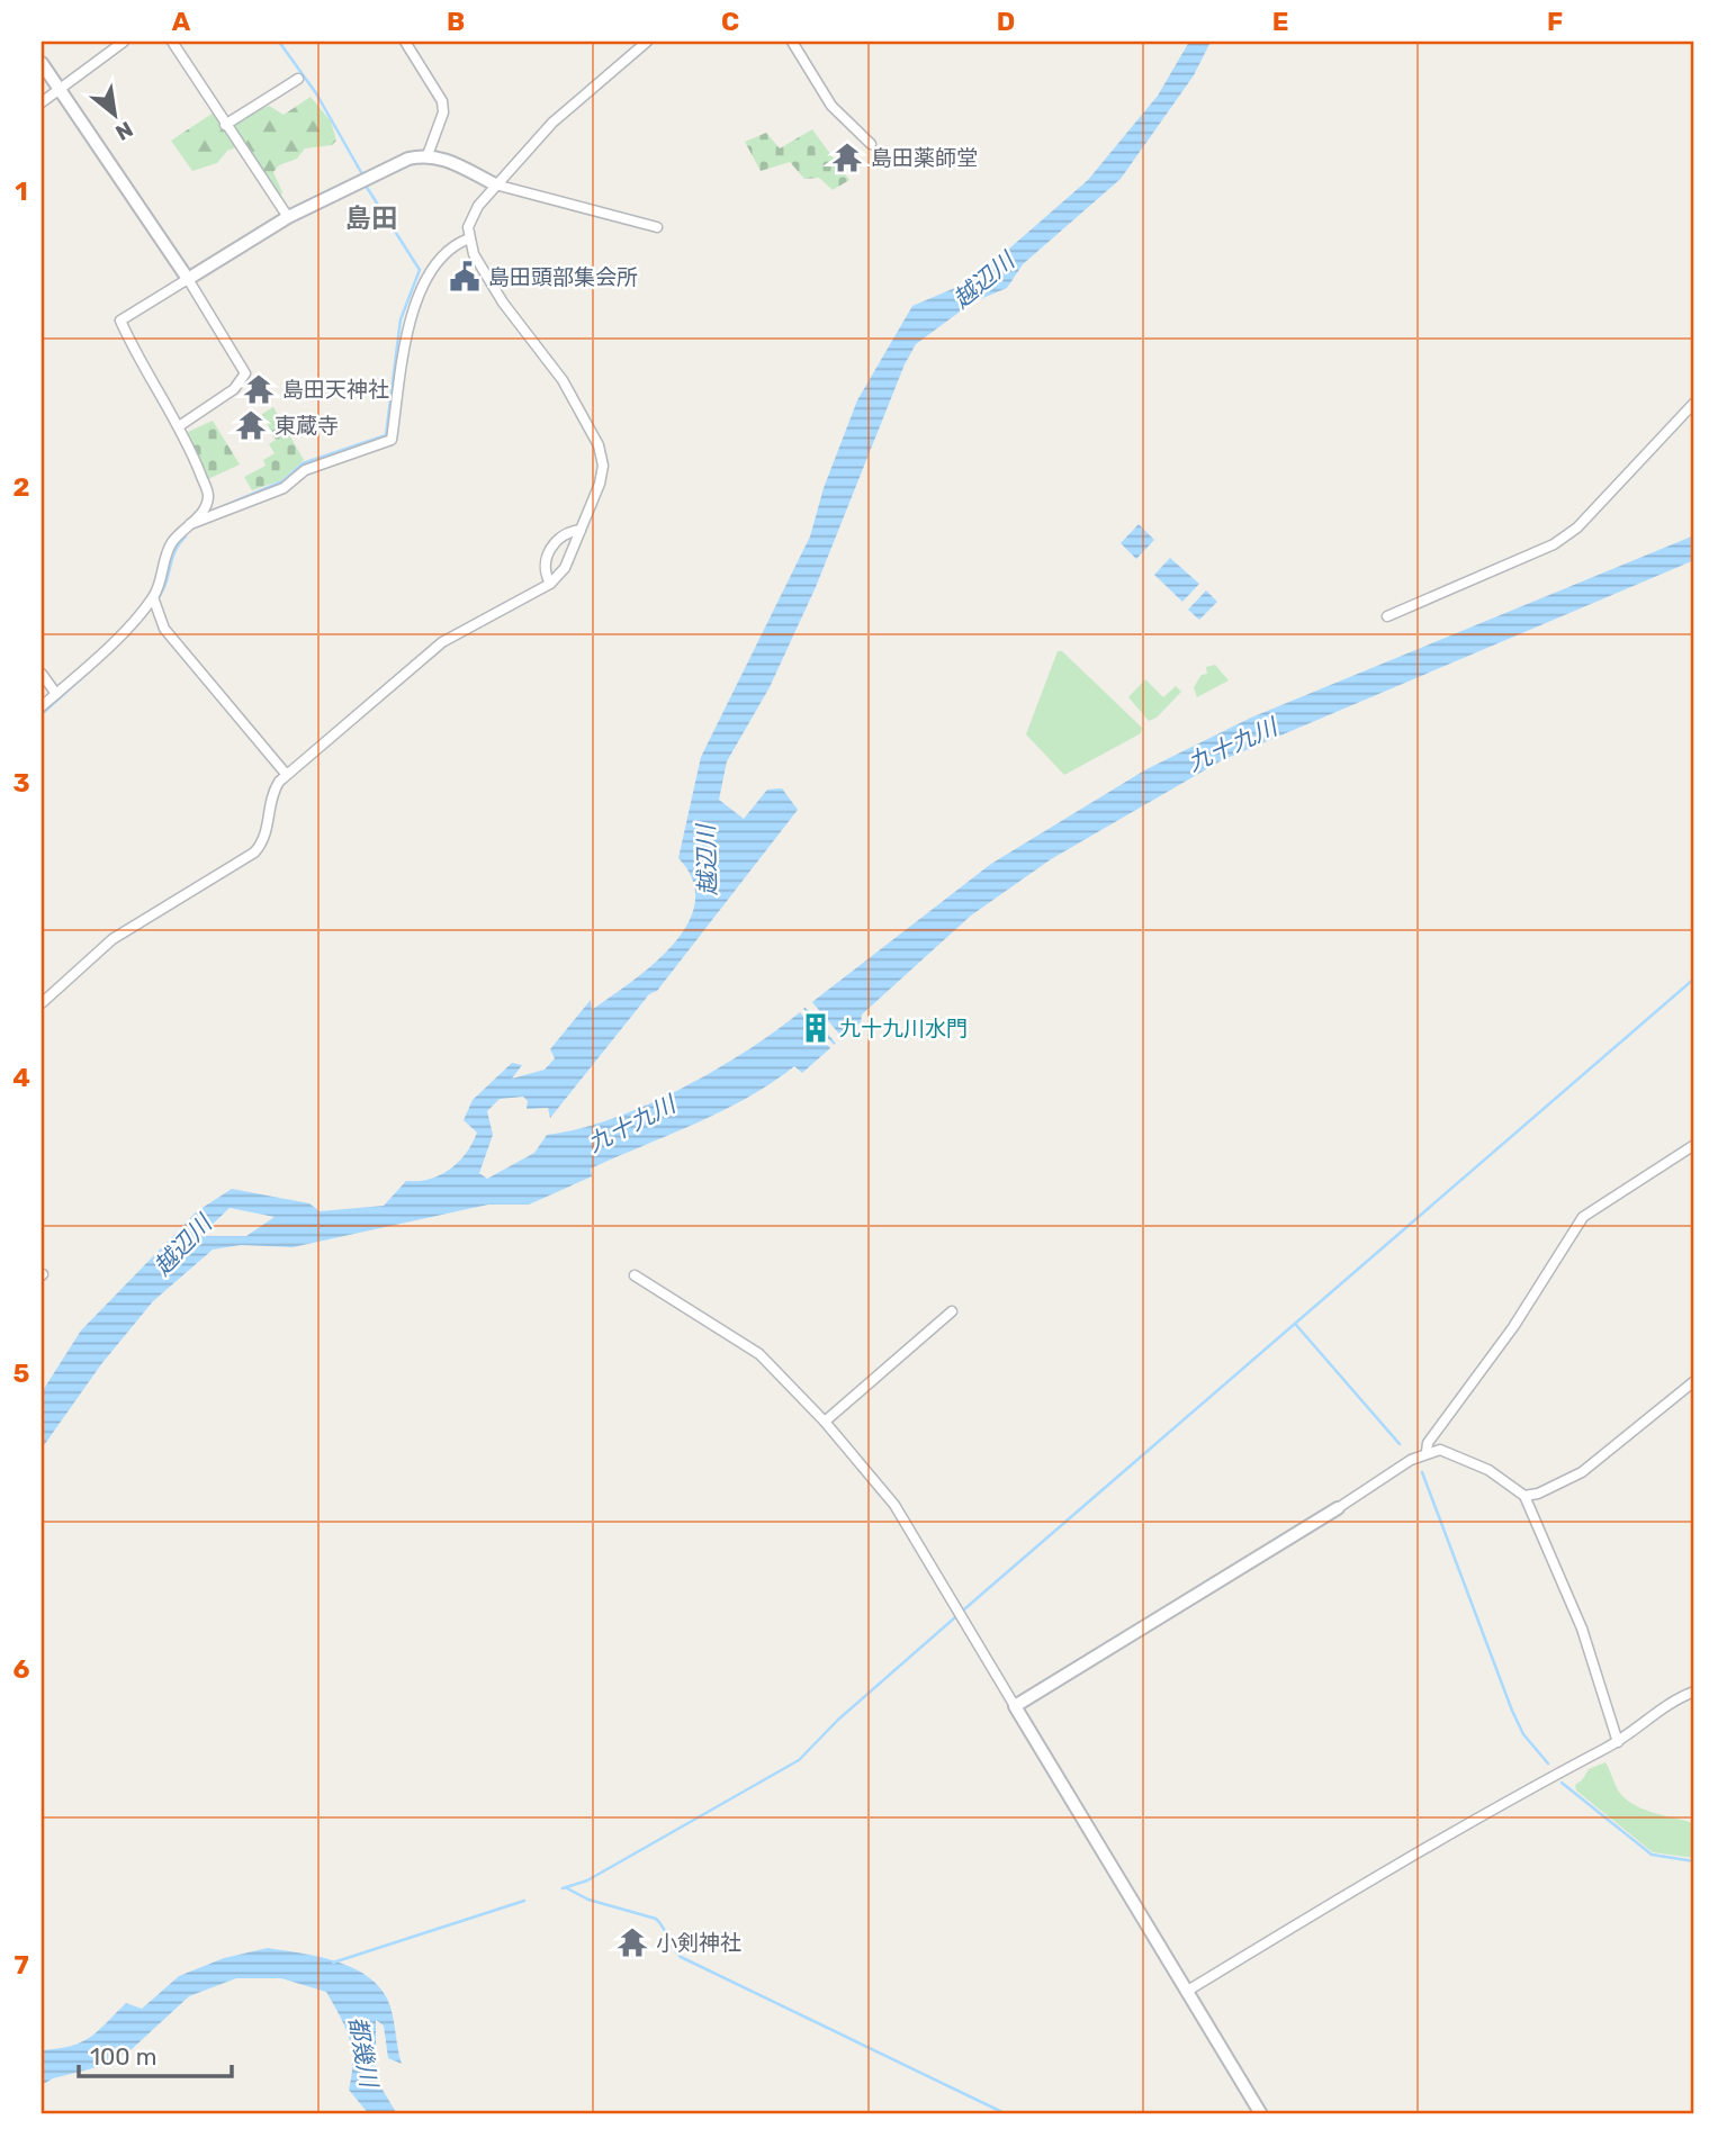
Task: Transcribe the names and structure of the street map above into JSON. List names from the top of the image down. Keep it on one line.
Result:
{"districts":["島田"],"water":["越辺川","九十九川","都幾川"],"places":{"temple":["島田薬師堂","島田天神社","東蔵寺","小剣神社"],"public building":["島田頭部集会所"],"building":["九十九川水門"]},"scale_bar":"100 m","north":"bottom right","grid":{"columns":["A","B","C","D","E","F"],"rows":["1","2","3","4","5","6","7"]}}
